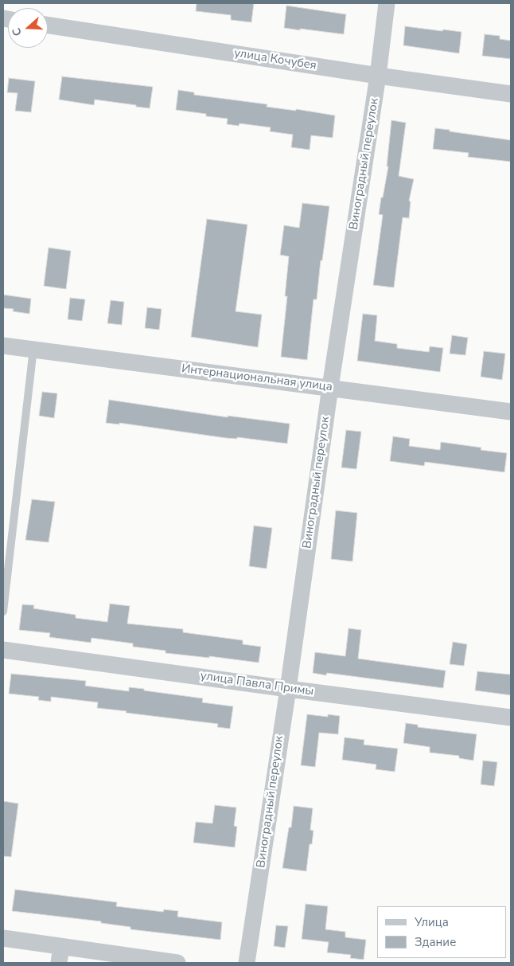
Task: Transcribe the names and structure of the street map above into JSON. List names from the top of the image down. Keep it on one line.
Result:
{"streets":{"street":["улица Кочубея","Виноградный переулок","Интернациональная улица","улица Павла Примы"]},"crossings":[["улица Кочубея","Виноградный переулок"],["Виноградный переулок","Интернациональная улица"],["Виноградный переулок","улица Павла Примы"]],"legend":["Улица","Здание"],"north":"left"}
